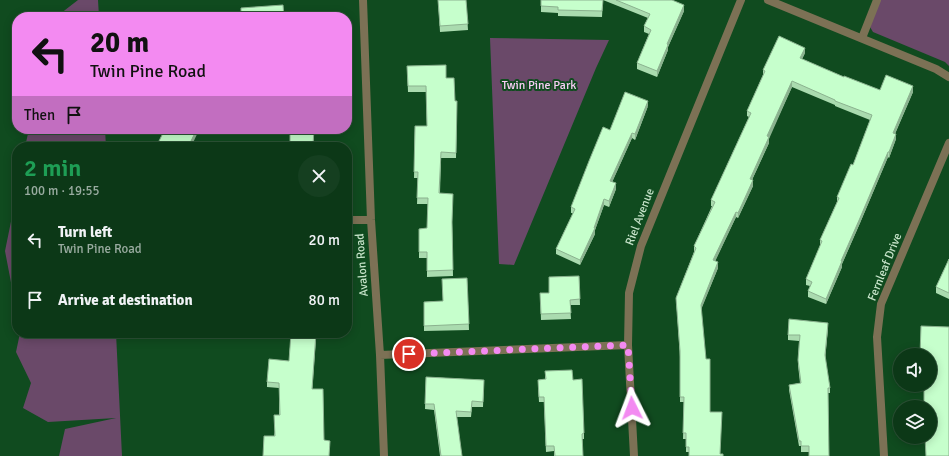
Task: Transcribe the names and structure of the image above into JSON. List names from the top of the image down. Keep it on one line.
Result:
{"streets":{"street":["Riel Avenue","Avalon Road","Fernleaf Drive"]},"parks":["Twin Pine Park"],"page":{"turn":["20 m","Twin Pine Road"],"then":"Then","heading":["2 min","100 m · 19:55"],"list":[{"name":"Turn left","note":"Twin Pine Road","value":"20 m"},{"name":"Arrive at destination","value":"80 m"}]}}
